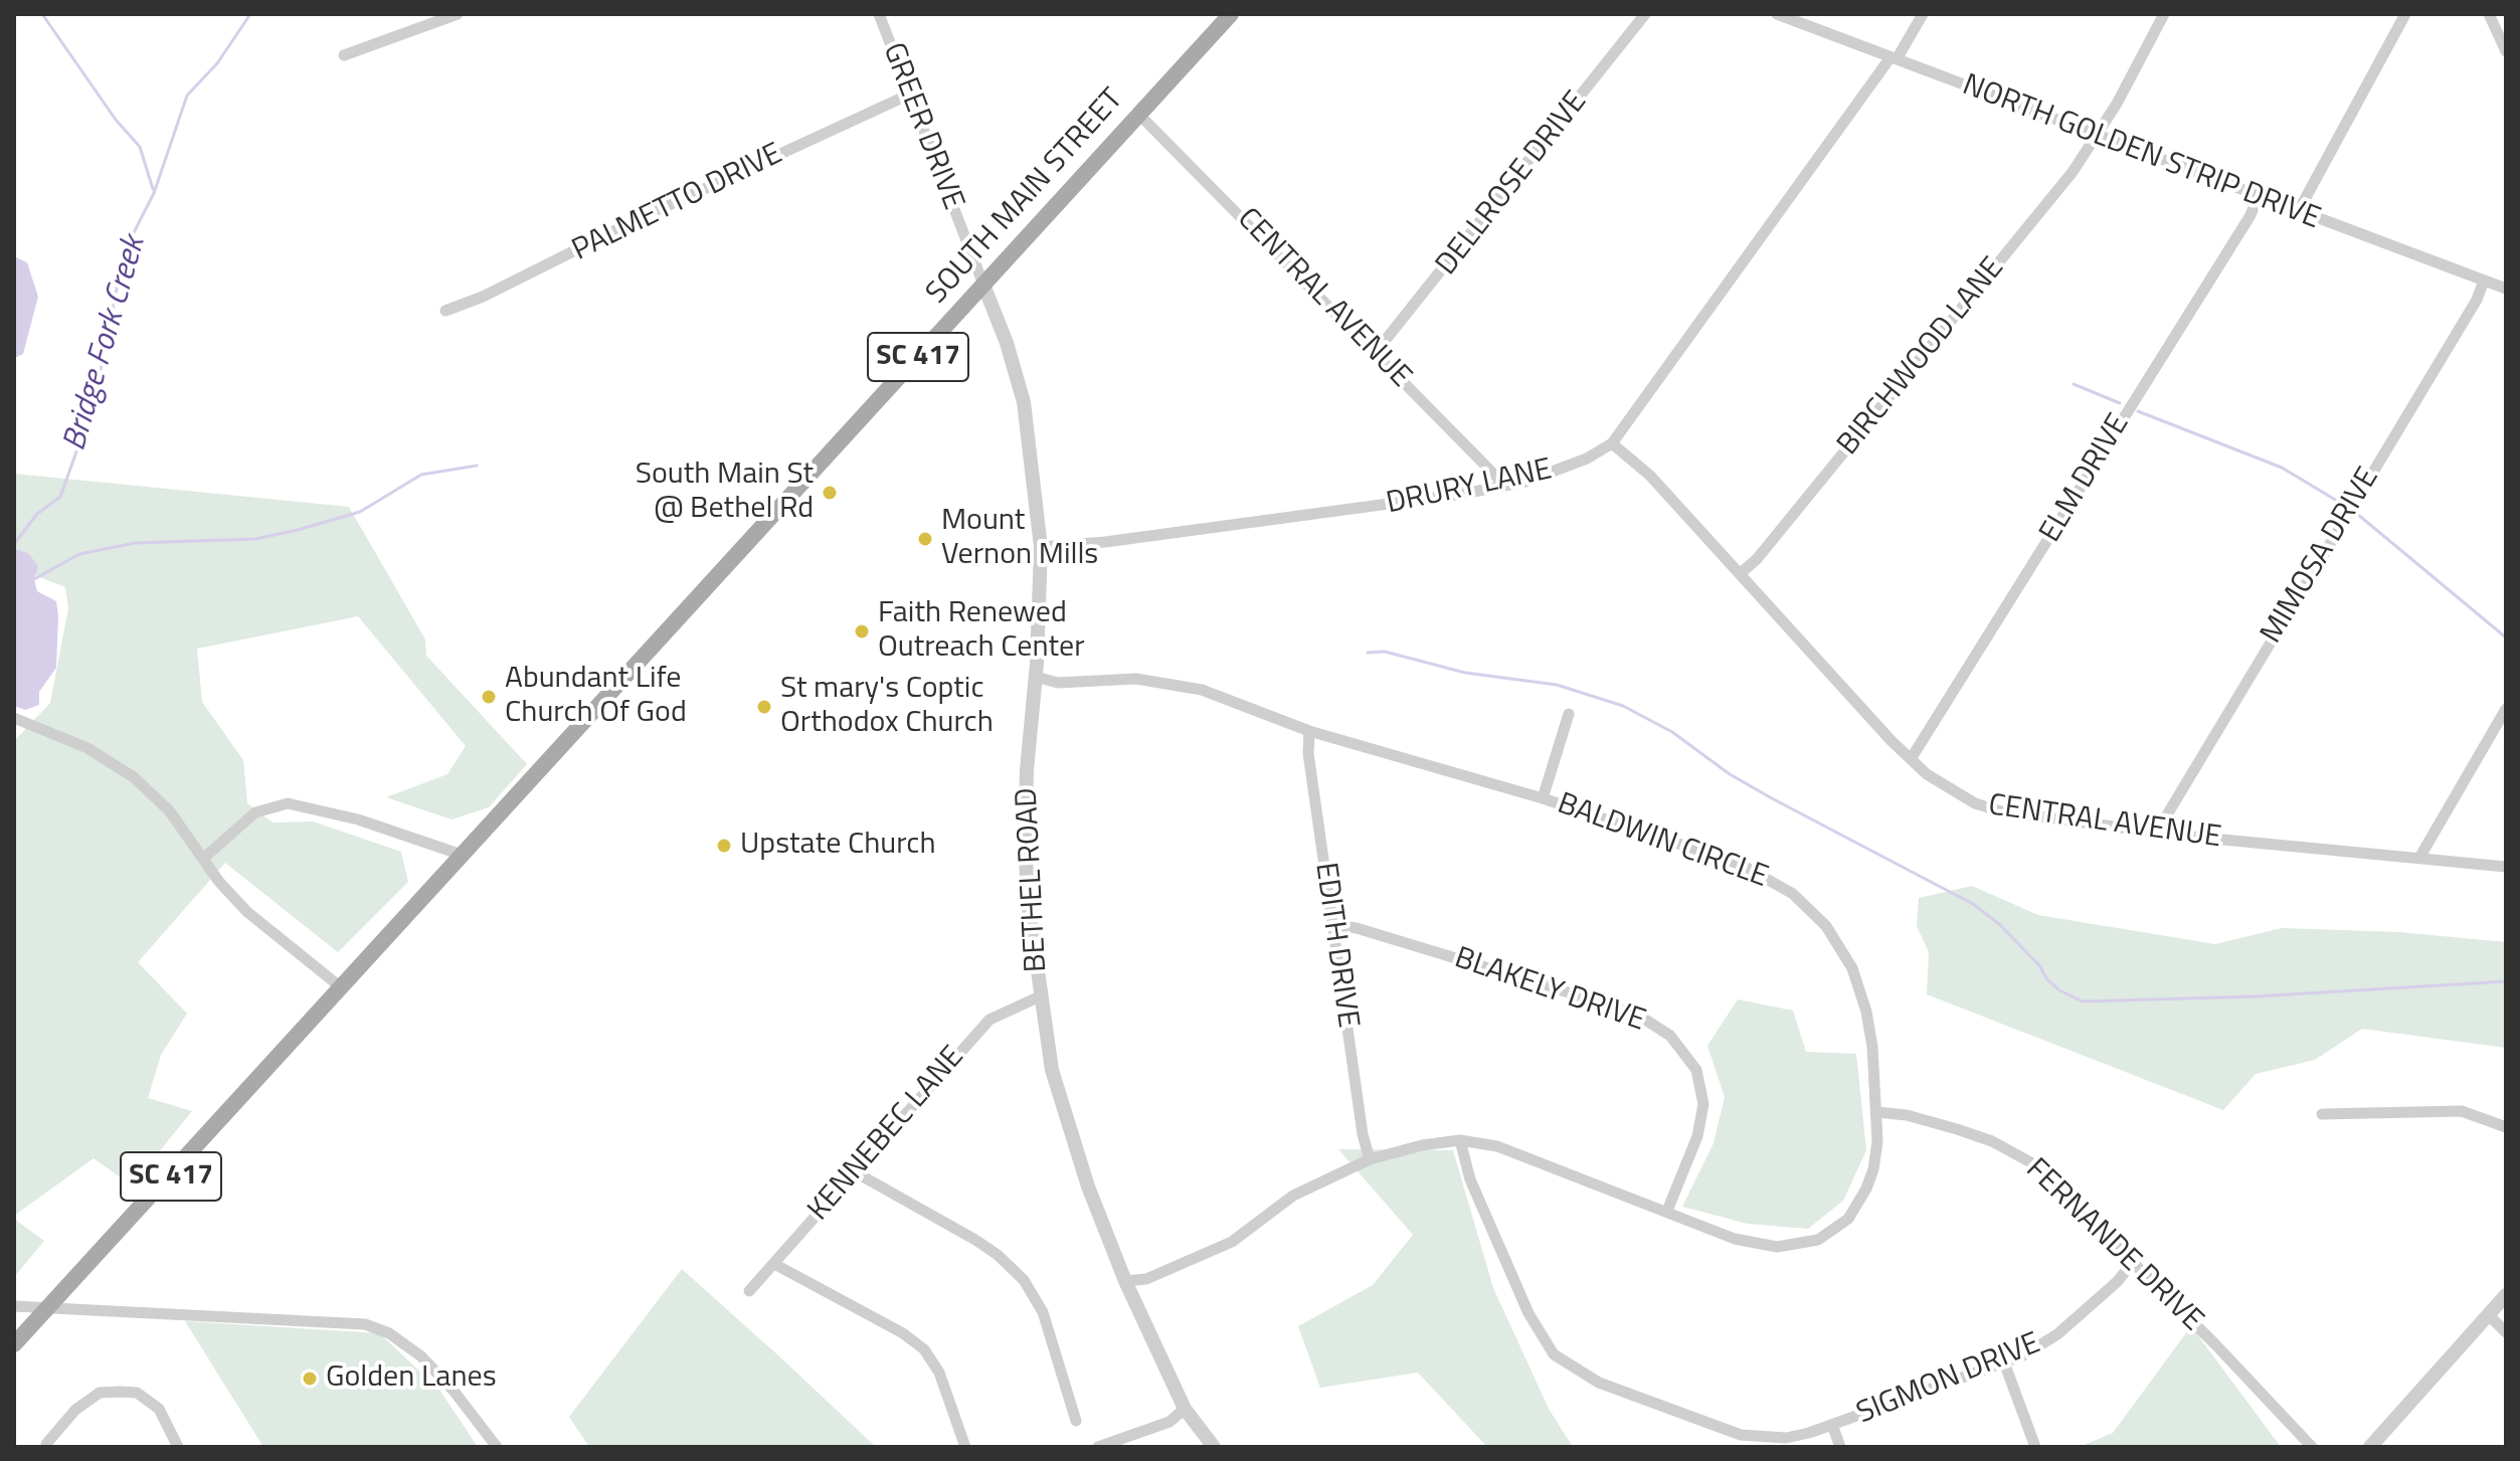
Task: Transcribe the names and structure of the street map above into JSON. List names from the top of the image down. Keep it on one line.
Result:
{"streets":{"main road":["SOUTH MAIN STREET","SC 417"],"street":["GREER DRIVE","NORTH GOLDEN STRIP DRIVE","DELLROSE DRIVE","PALMETTO DRIVE","CENTRAL AVENUE","BIRCHWOOD LANE","ELM DRIVE","DRURY LANE","MIMOSA DRIVE","BALDWIN CIRCLE","BETHEL ROAD","EDITH DRIVE","BLAKELY DRIVE","KENNEBEC LANE","FERNANDE DRIVE","SIGMON DRIVE"]},"crossings":[["GREER DRIVE","SOUTH MAIN STREET"],["GREER DRIVE","PALMETTO DRIVE"],["GREER DRIVE","BETHEL ROAD"],["NORTH GOLDEN STRIP DRIVE","BIRCHWOOD LANE"],["NORTH GOLDEN STRIP DRIVE","ELM DRIVE"],["NORTH GOLDEN STRIP DRIVE","DRURY LANE"],["NORTH GOLDEN STRIP DRIVE","MIMOSA DRIVE"],["DELLROSE DRIVE","CENTRAL AVENUE"],["SOUTH MAIN STREET","CENTRAL AVENUE"],["SOUTH MAIN STREET","SC 417"],["SOUTH MAIN STREET","BETHEL ROAD"],["CENTRAL AVENUE","BIRCHWOOD LANE"],["CENTRAL AVENUE","ELM DRIVE"],["CENTRAL AVENUE","DRURY LANE"],["CENTRAL AVENUE","MIMOSA DRIVE"],["DRURY LANE","BETHEL ROAD"],["BALDWIN CIRCLE","BETHEL ROAD"],["BALDWIN CIRCLE","EDITH DRIVE"],["BALDWIN CIRCLE","BLAKELY DRIVE"],["BALDWIN CIRCLE","FERNANDE DRIVE"],["BALDWIN CIRCLE","SIGMON DRIVE"],["BETHEL ROAD","KENNEBEC LANE"],["EDITH DRIVE","BLAKELY DRIVE"],["FERNANDE DRIVE","SIGMON DRIVE"]],"water":["Bridge Fork Creek"],"places":["South Main St @ Bethel Rd","Mount Vernon Mills","Faith Renewed Outreach Center","Abundant Life Church Of God","St mary's Coptic Orthodox Church","Upstate Church","Golden Lanes"]}
